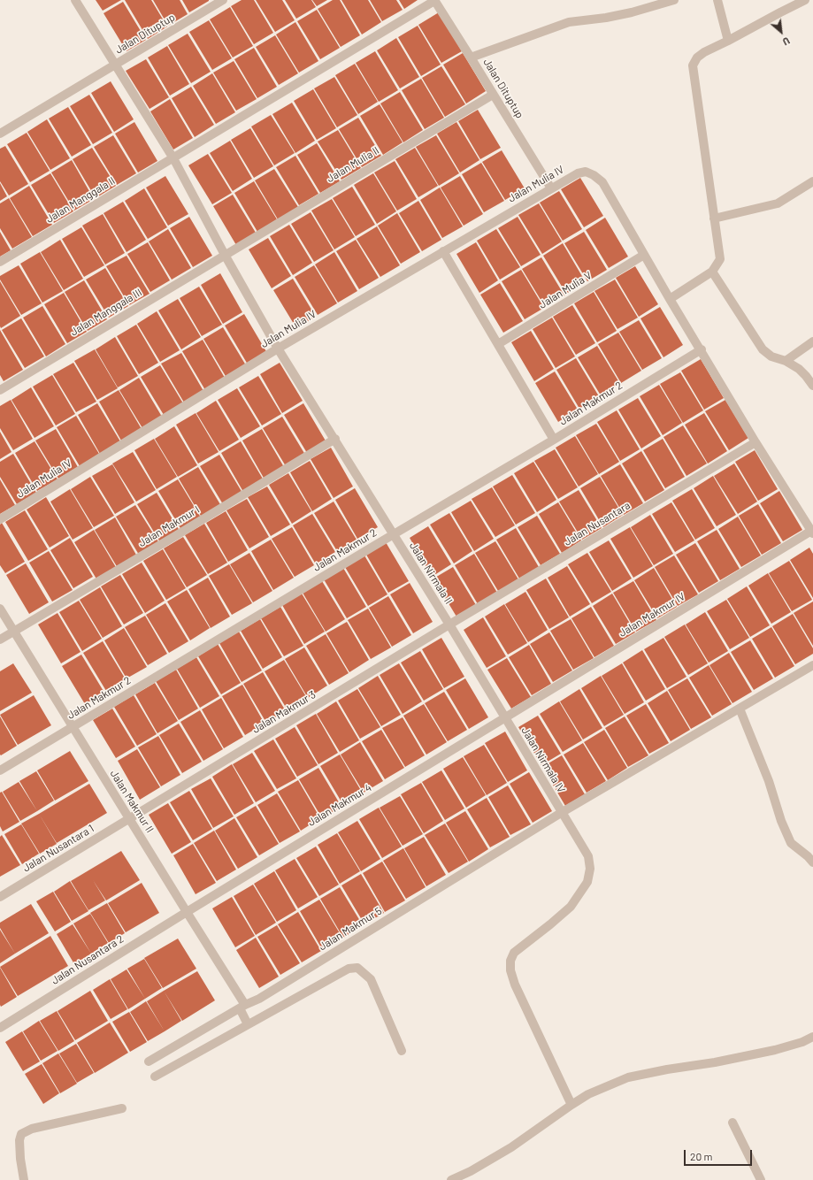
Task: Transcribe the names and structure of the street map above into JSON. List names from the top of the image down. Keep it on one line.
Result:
{"streets":{"street":["Jalan Dituptup","Jalan Mulia II","Jalan Mulia IV","Jalan Manggala II","Jalan Mulia V","Jalan Manggala III","Jalan Makmur 2","Jalan Nusantara","Jalan Makmur I","Jalan Nirmala II","Jalan Makmur IV","Jalan Makmur 3","Jalan Nirmala IV","Jalan Makmur II","Jalan Makmur 4","Jalan Nusantara 1","Jalan Makmur 5","Jalan Nusantara 2"]},"crossings":[["Jalan Dituptup","Jalan Mulia II"],["Jalan Dituptup","Jalan Mulia IV"],["Jalan Dituptup","Jalan Nirmala II"],["Jalan Mulia II","Jalan Manggala III"],["Jalan Mulia II","Jalan Nirmala II"],["Jalan Mulia IV","Jalan Mulia V"],["Jalan Mulia IV","Jalan Nirmala II"],["Jalan Manggala II","Jalan Nirmala II"],["Jalan Manggala III","Jalan Nirmala II"],["Jalan Makmur 2","Jalan Nirmala II"],["Jalan Makmur 2","Jalan Makmur II"],["Jalan Nusantara","Jalan Nirmala II"],["Jalan Nusantara","Jalan Makmur 3"],["Jalan Makmur I","Jalan Nirmala II"],["Jalan Makmur I","Jalan Makmur II"],["Jalan Nirmala II","Jalan Makmur IV"],["Jalan Nirmala II","Jalan Makmur 3"],["Jalan Nirmala II","Jalan Nirmala IV"],["Jalan Nirmala II","Jalan Makmur 4"],["Jalan Makmur IV","Jalan Nirmala IV"],["Jalan Makmur IV","Jalan Makmur 4"],["Jalan Makmur 3","Jalan Makmur II"],["Jalan Makmur 3","Jalan Nusantara 1"],["Jalan Nirmala IV","Jalan Makmur 4"],["Jalan Nirmala IV","Jalan Makmur 5"],["Jalan Makmur II","Jalan Makmur 4"],["Jalan Makmur II","Jalan Nusantara 1"],["Jalan Makmur II","Jalan Makmur 5"],["Jalan Makmur II","Jalan Nusantara 2"],["Jalan Makmur 4","Jalan Nusantara 2"]],"scale_bar":"20 m","north":"bottom right"}
